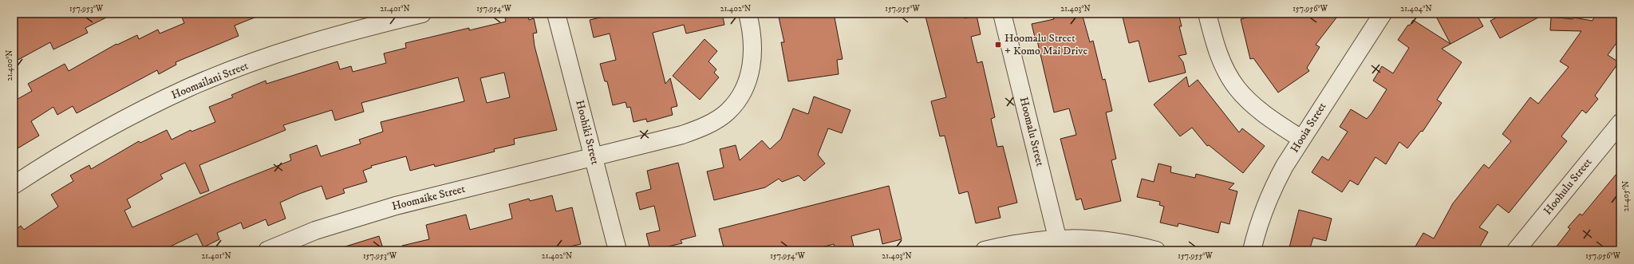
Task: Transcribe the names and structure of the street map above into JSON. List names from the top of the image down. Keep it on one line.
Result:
{"streets":{"street":["Hoomailani Street","Hooia Street","Hoomalu Street","Hoohiki Street","Hoohulu Street","Hoomaike Street"]},"crossings":[["Hoohiki Street","Hoomaike Street"]],"places":{"transit":["Hoomalu Street + Komo Mai Drive"]},"coordinates":["157.953°W","21.401°N","157.954°W","21.402°N","157.955°W","21.403°N","157.956°W","21.404°N","21.400°N","21.405°N"]}
